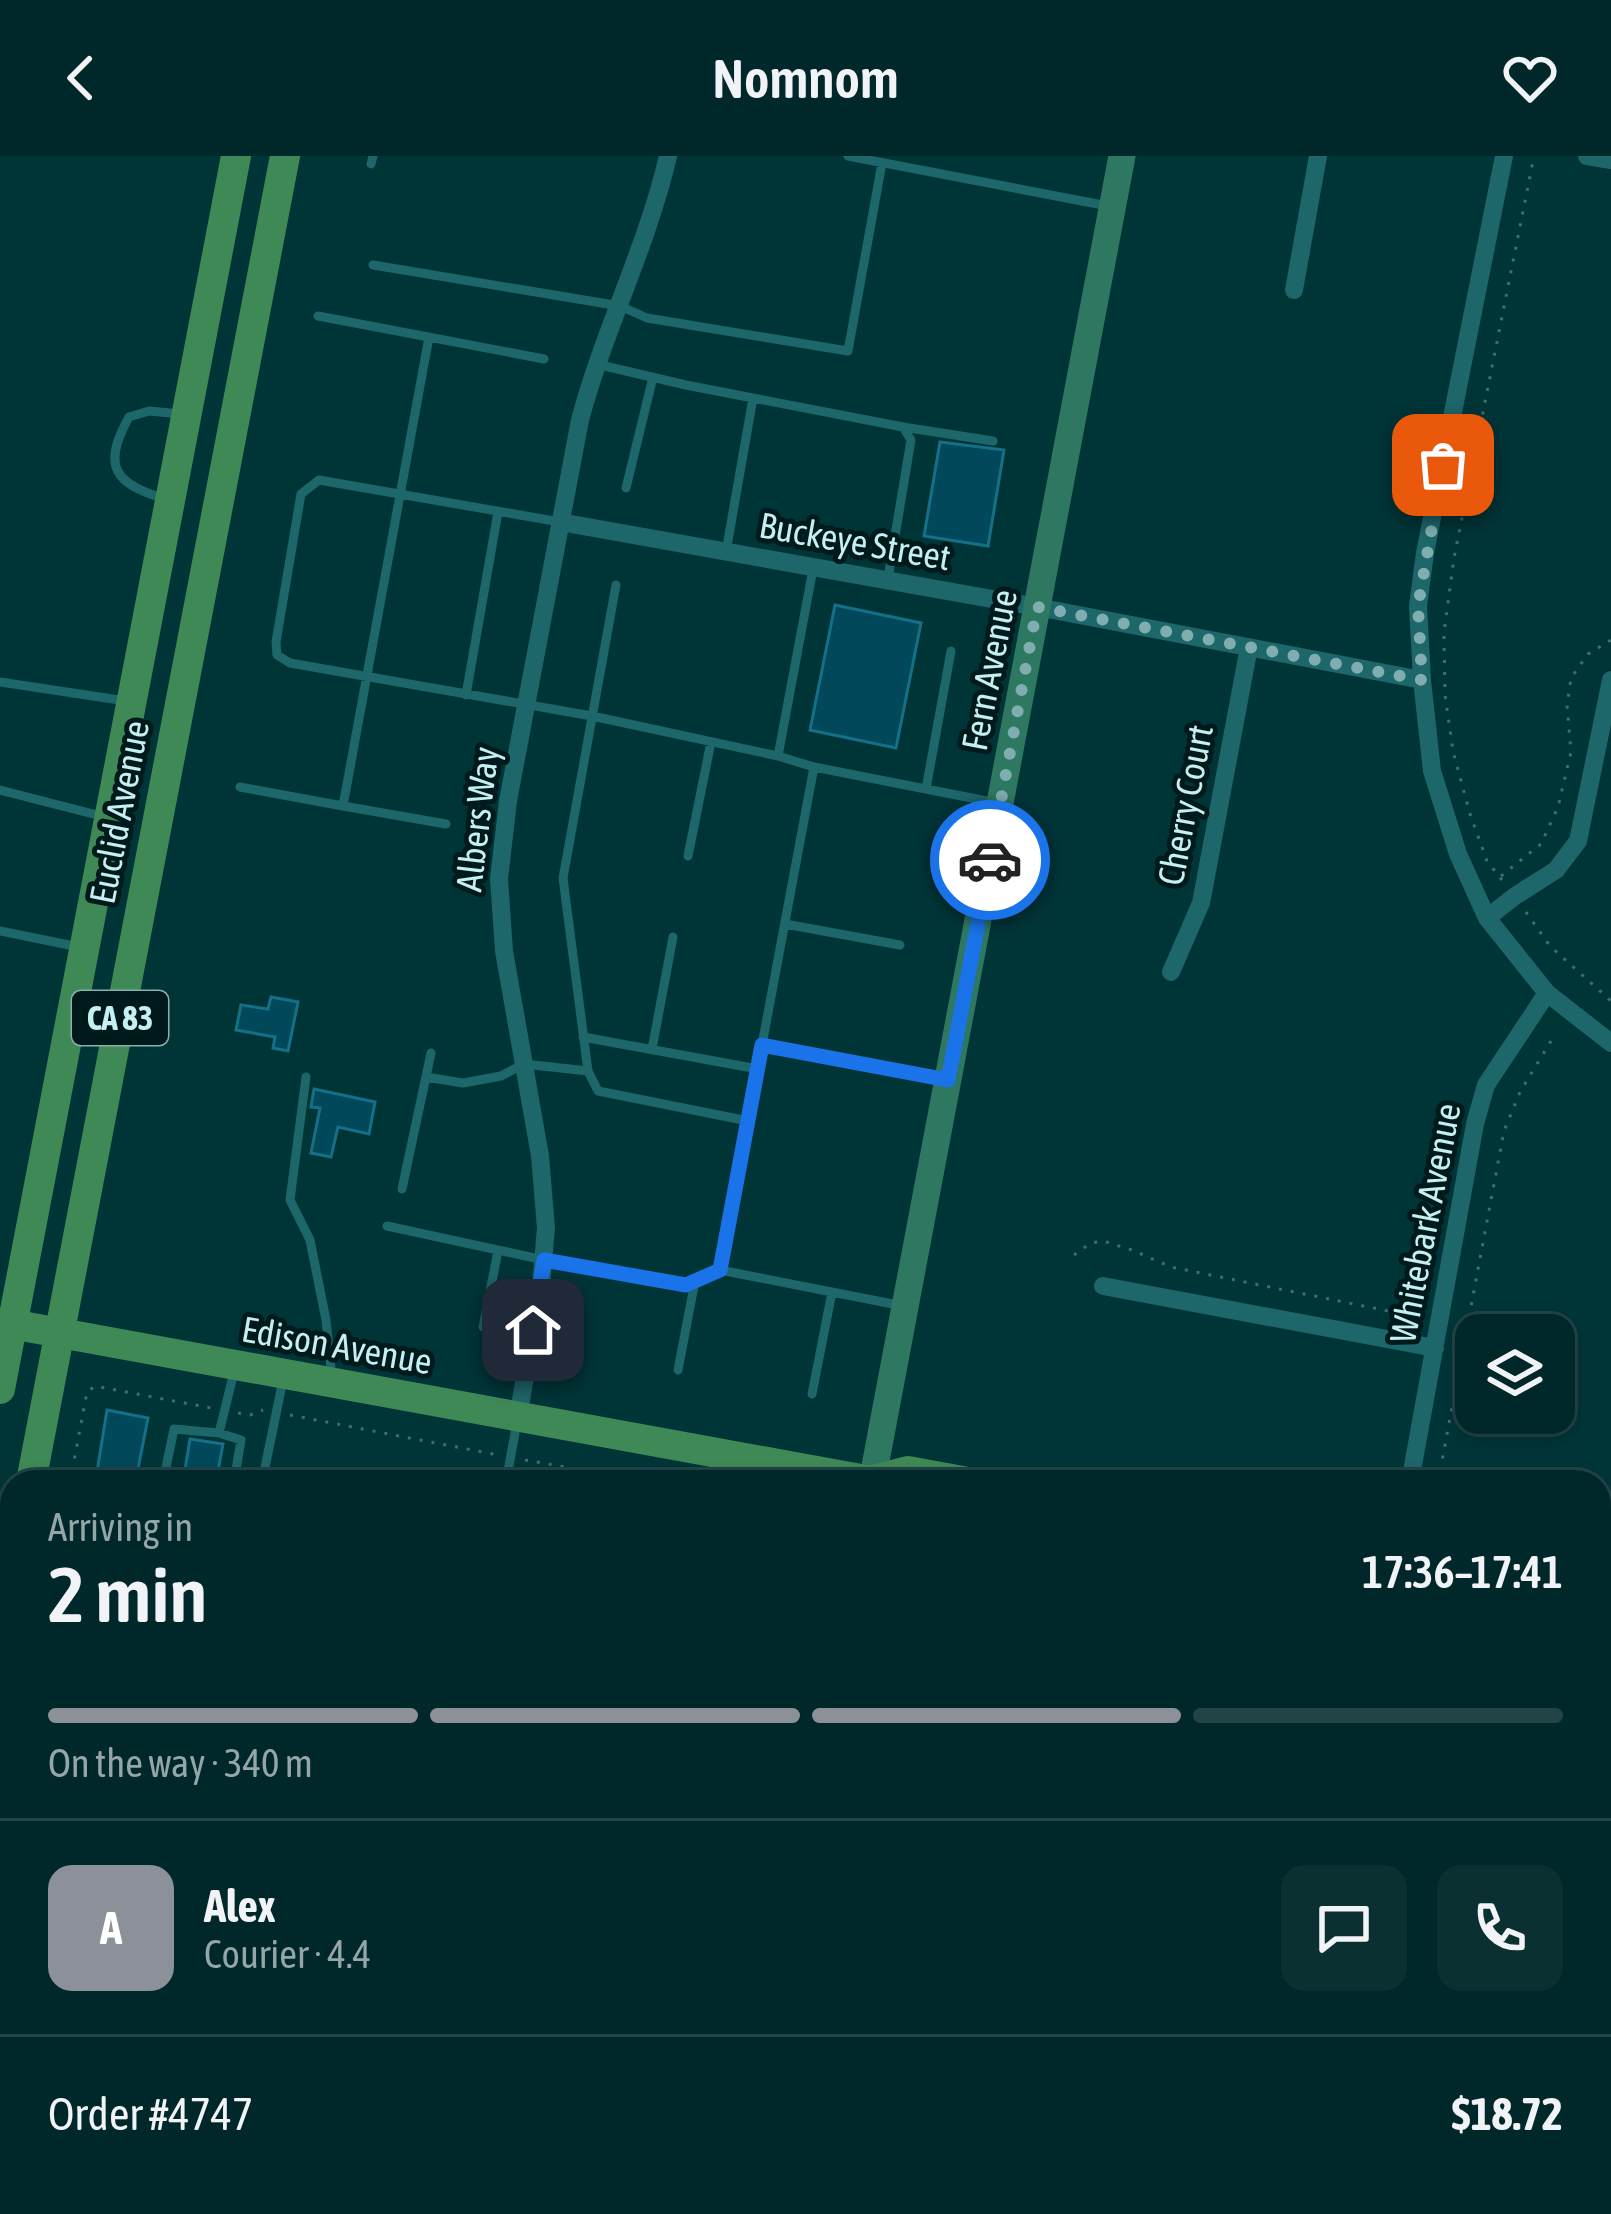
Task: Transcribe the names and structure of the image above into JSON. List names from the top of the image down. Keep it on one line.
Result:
{"streets":{"main road":["Euclid Avenue","CA 83","Edison Avenue"],"street":["Buckeye Street","Fern Avenue","Cherry Court","Albers Way","Whitebark Avenue"]},"crossings":[["Buckeye Street","Fern Avenue"],["Buckeye Street","Cherry Court"],["Buckeye Street","Albers Way"],["Euclid Avenue","Edison Avenue"],["Albers Way","Edison Avenue"]],"page":{"header":"Nomnom","heading":["2 min","Arriving in","17:36–17:41"],"panel":["Alex","Courier · 4.4","Order #4747","$18.72"],"bar":"On the way · 340 m","round":"A"}}
